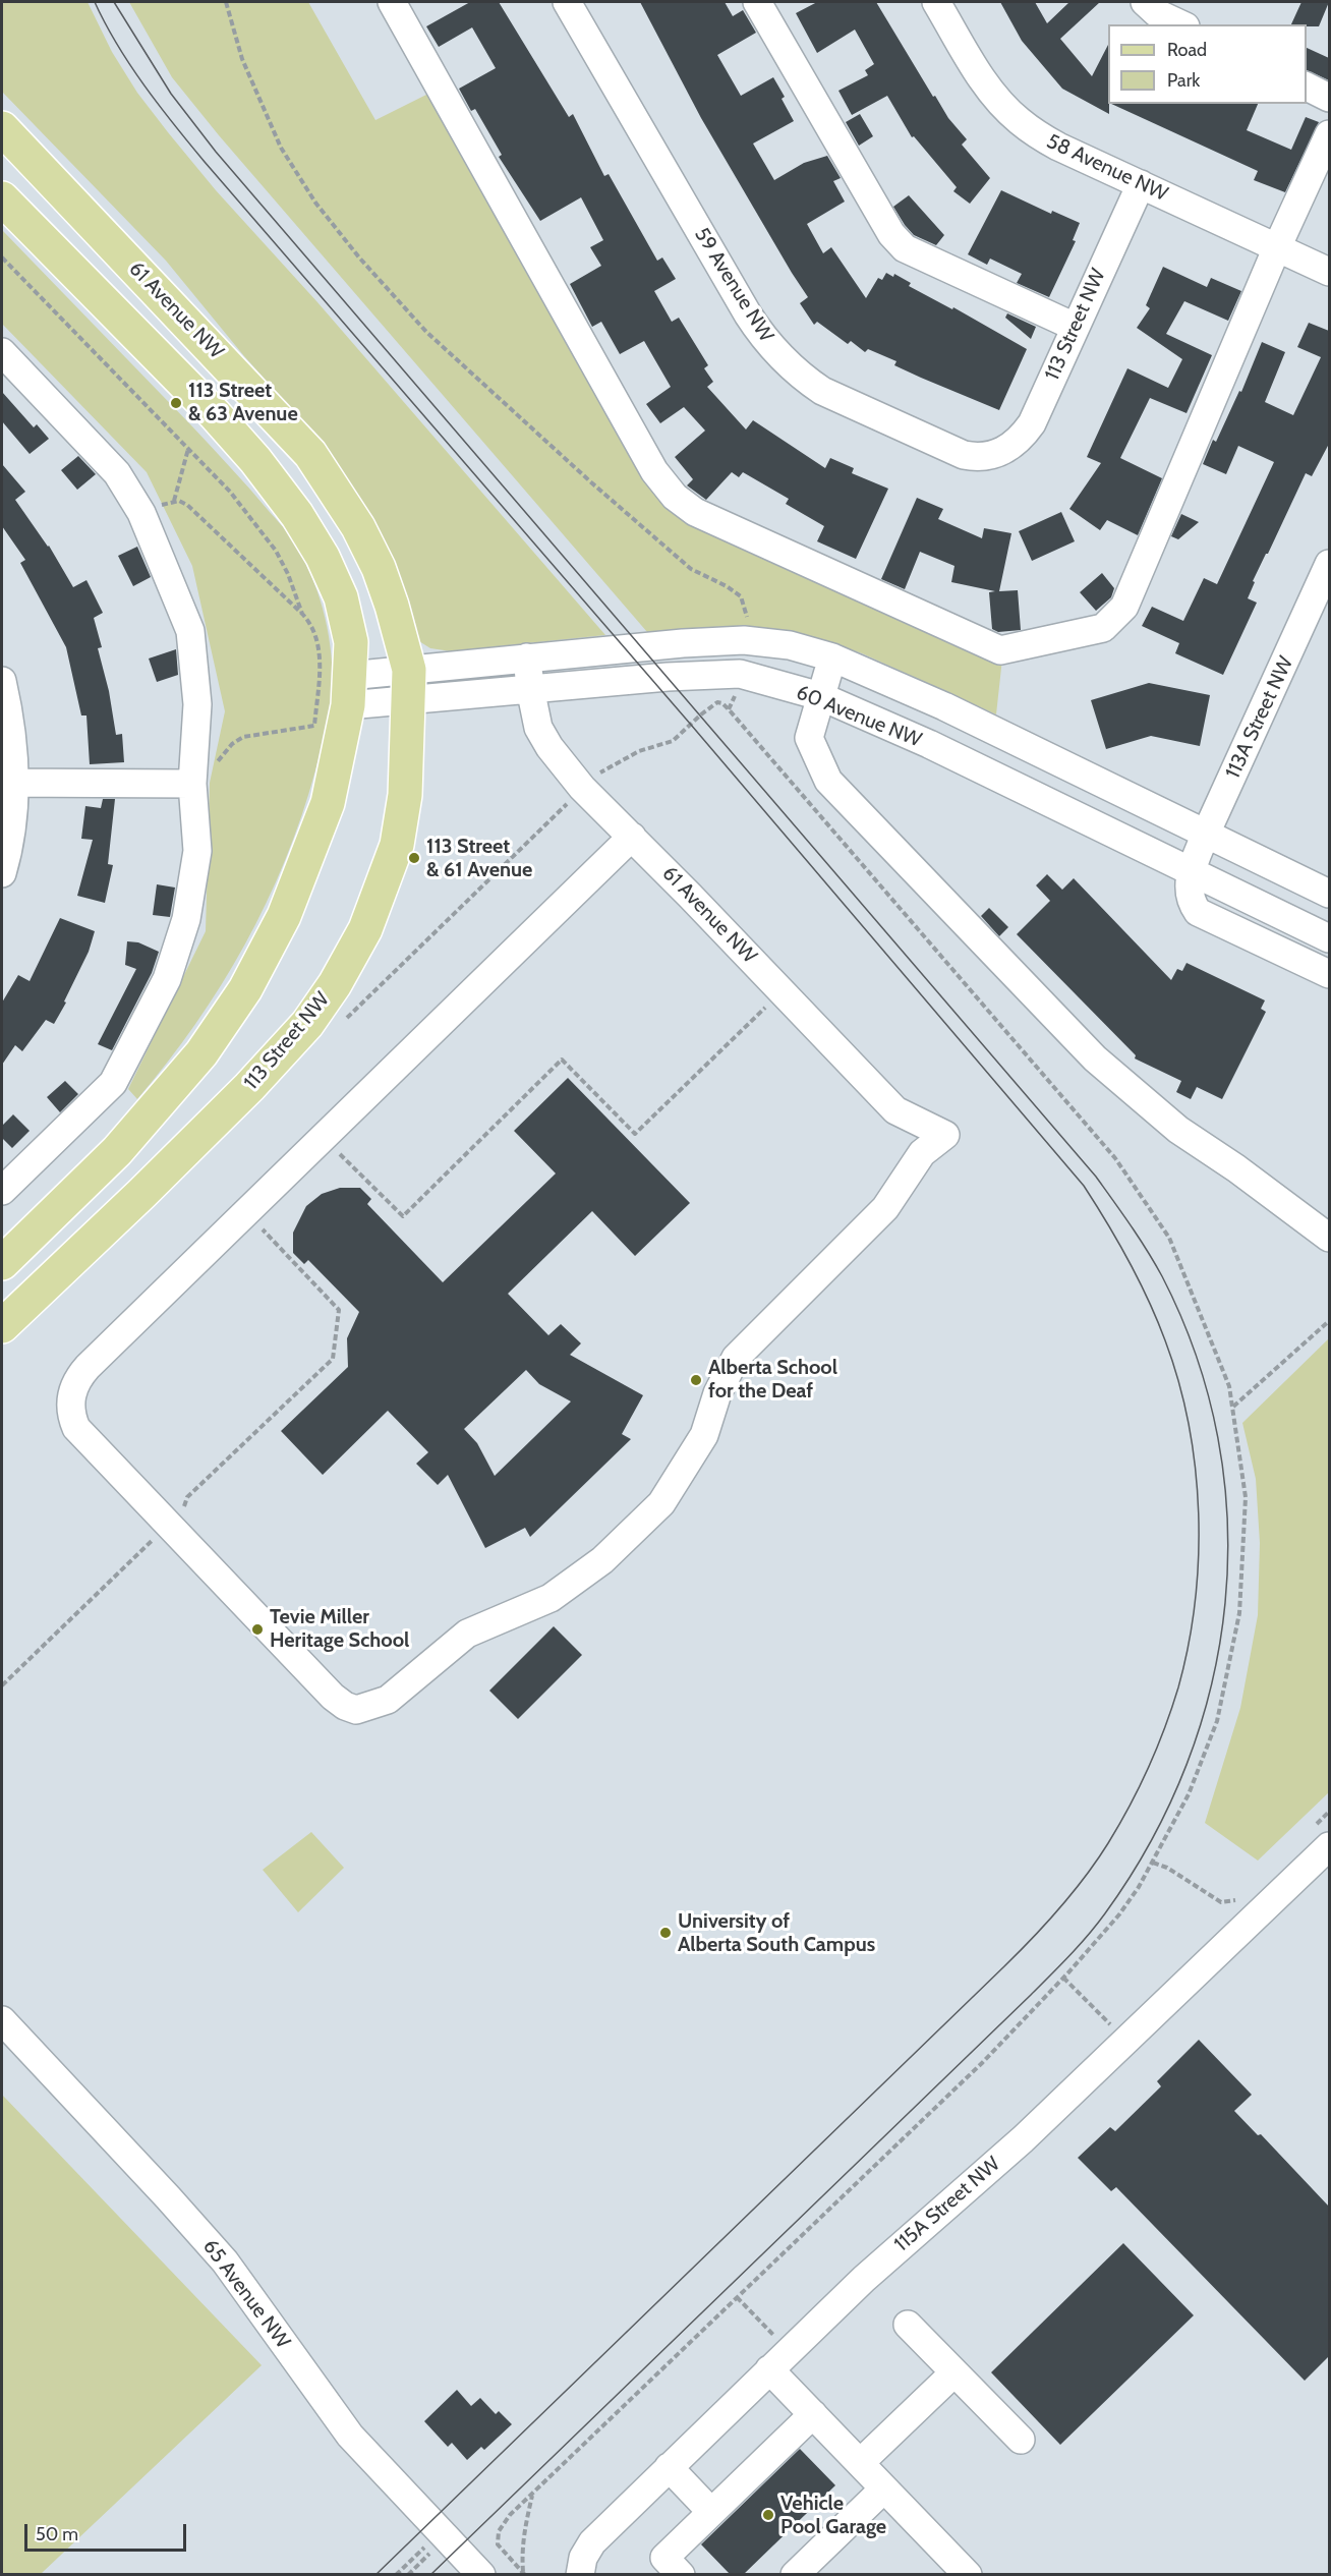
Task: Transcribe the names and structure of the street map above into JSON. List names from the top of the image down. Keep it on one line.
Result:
{"streets":{"main road":["61 Avenue NW","113 Street NW"],"street":["58 Avenue NW","59 Avenue NW","60 Avenue NW","113A Street NW","115A Street NW","65 Avenue NW"]},"crossings":[["58 Avenue NW","113 Street NW"],["59 Avenue NW","113 Street NW"],["61 Avenue NW","113 Street NW"],["61 Avenue NW","60 Avenue NW"],["113 Street NW","60 Avenue NW"],["60 Avenue NW","113A Street NW"]],"places":["113 Street & 63 Avenue","113 Street & 61 Avenue","Alberta School for the Deaf","Tevie Miller Heritage School","University of Alberta South Campus","Vehicle Pool Garage"],"legend":["Road","Park"],"scale_bar":"50 m"}
